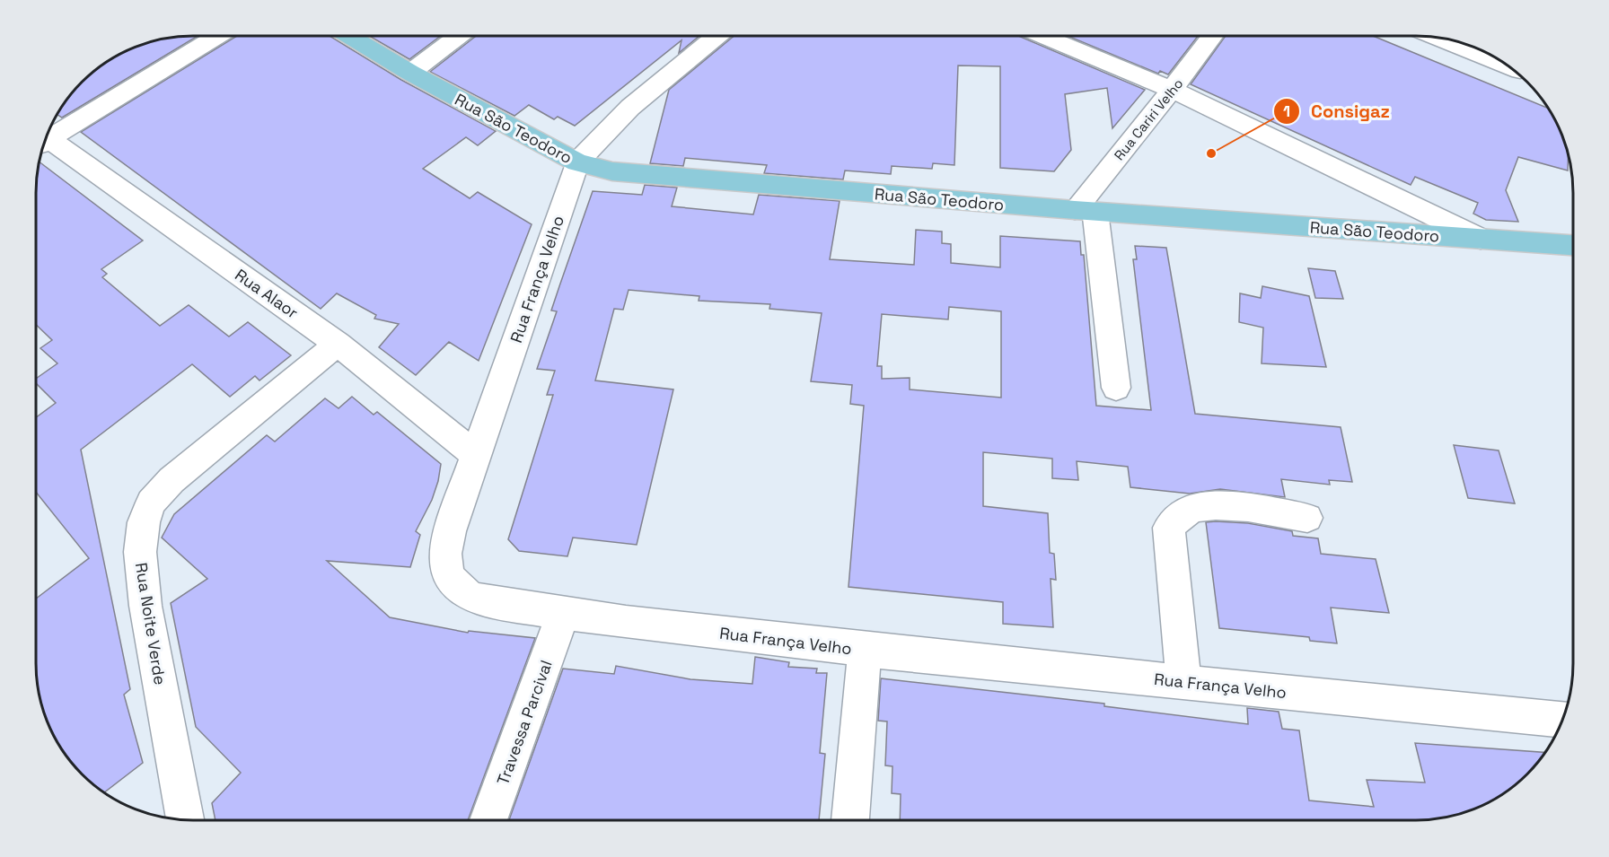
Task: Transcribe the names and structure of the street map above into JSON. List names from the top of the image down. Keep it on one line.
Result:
{"streets":{"main road":["Rua São Teodoro"],"street":["Rua Cariri Velho","Rua França Velho","Rua Alaor","Rua Noite Verde","Travessa Parcival"]},"crossings":[["Rua Cariri Velho","Rua São Teodoro"],["Rua São Teodoro","Rua França Velho"],["Rua França Velho","Rua Alaor"],["Rua França Velho","Travessa Parcival"],["Rua Alaor","Rua Noite Verde"]],"places":["Consigaz"]}
